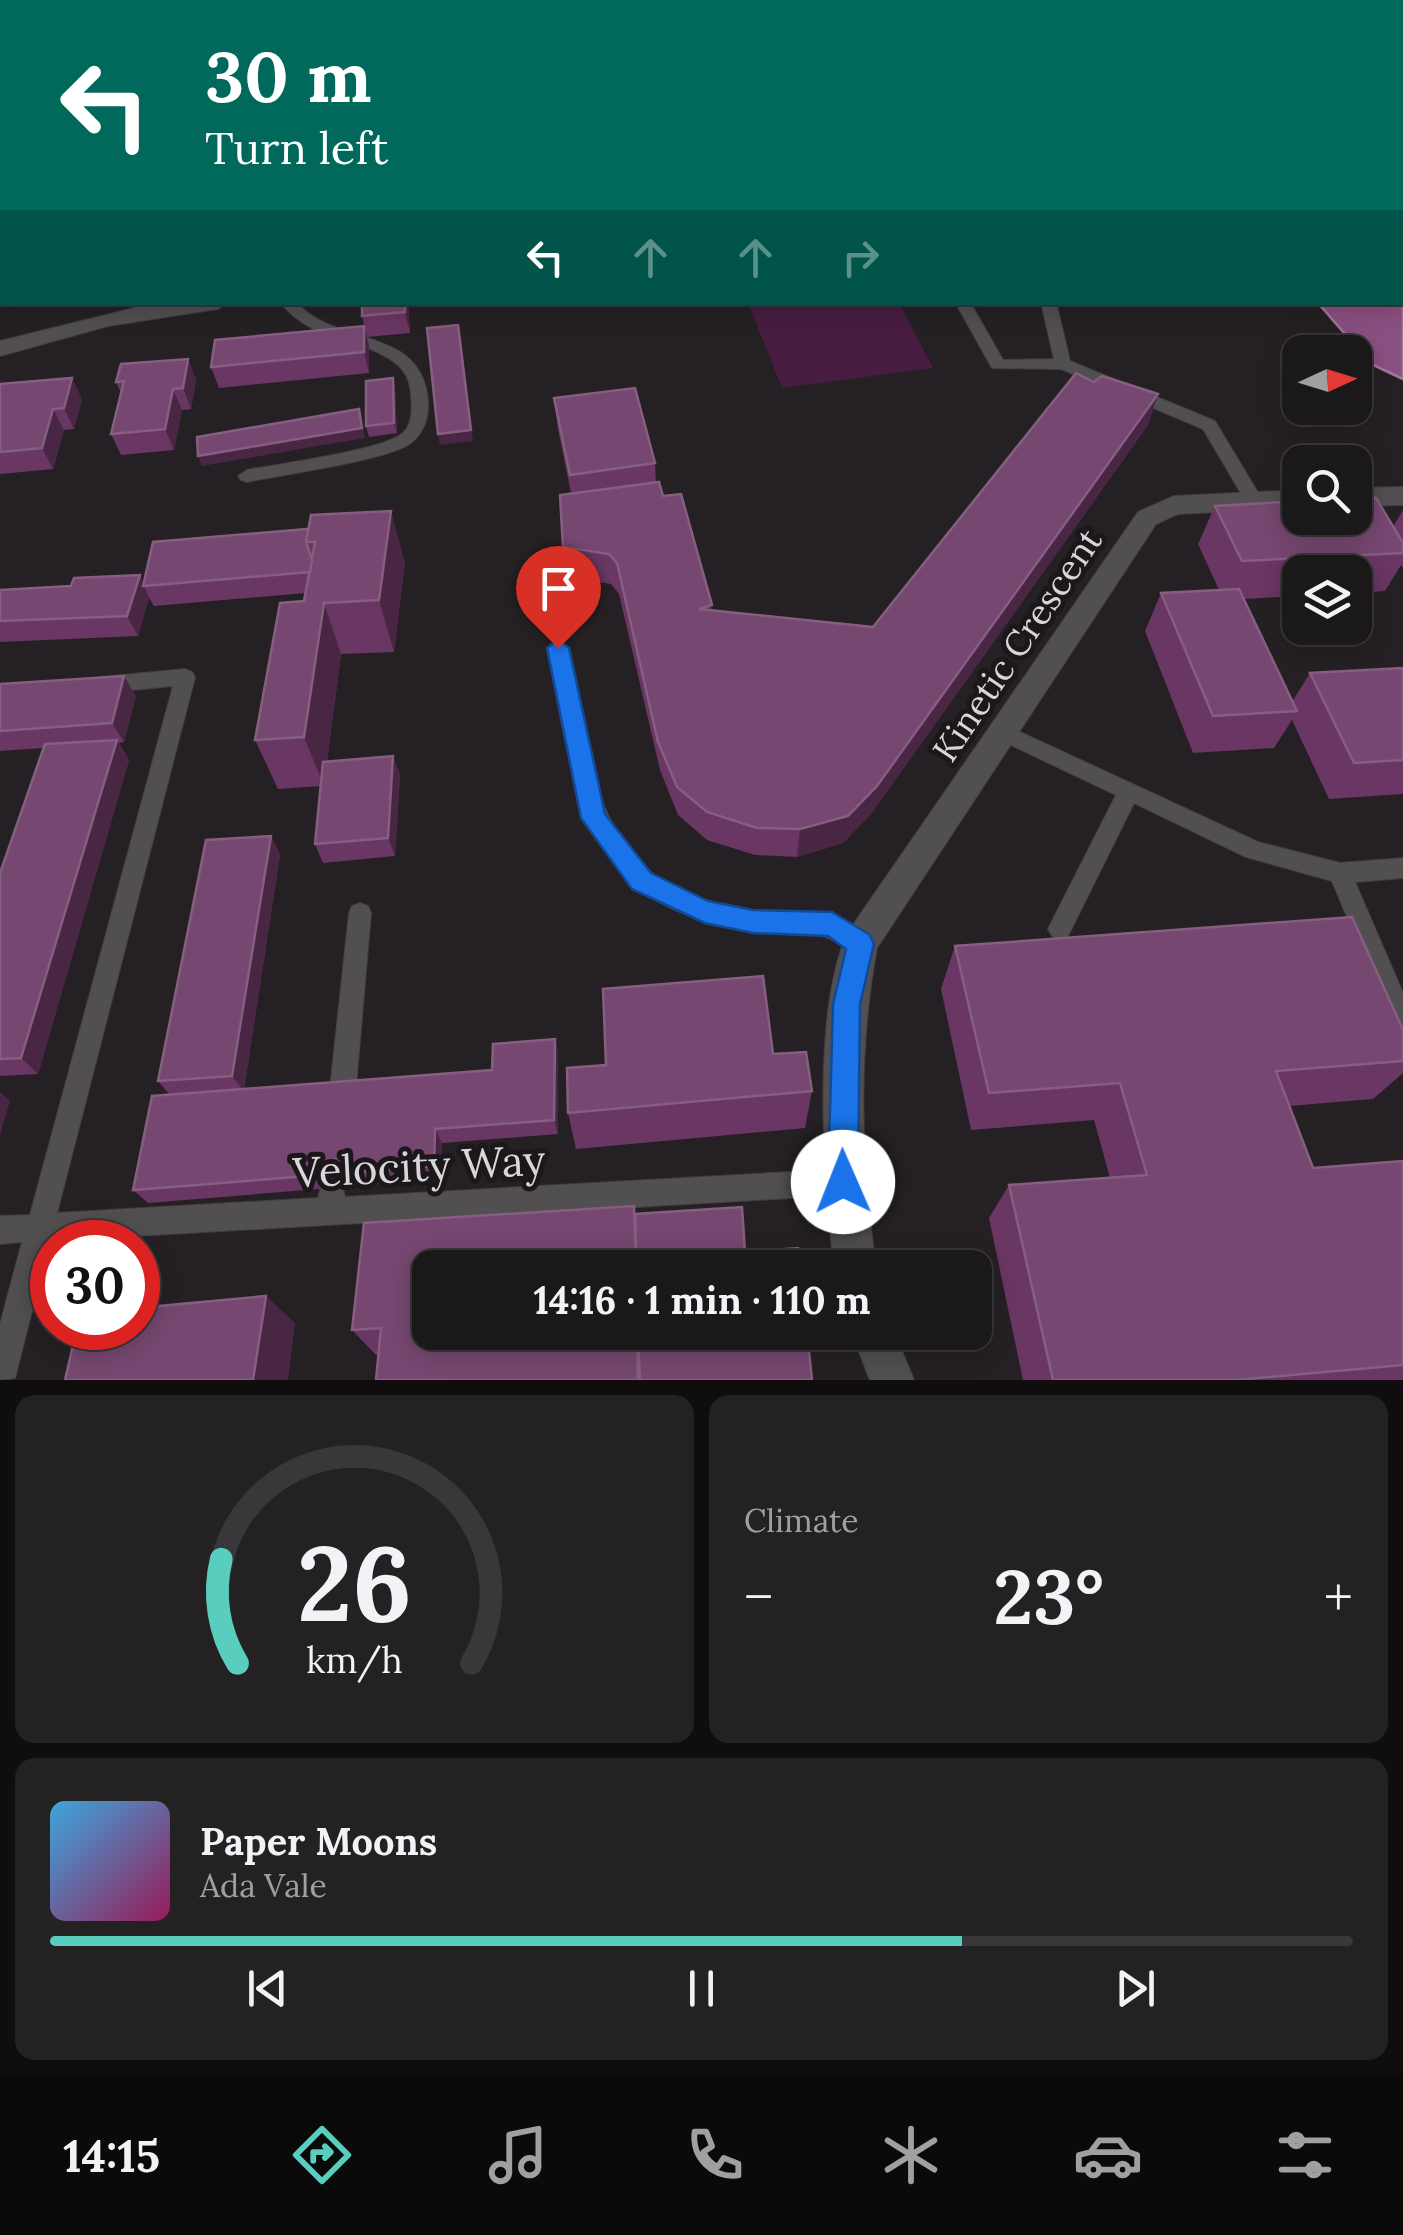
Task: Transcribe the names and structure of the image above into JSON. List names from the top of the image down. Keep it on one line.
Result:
{"streets":{"street":["Kinetic Crescent"],"lane":["Velocity Way"]},"north":"right","page":{"turn":["30 m","Turn left"],"limit":"30","trip":"14:16 · 1 min · 110 m","tile":"Climate","heat":["−","23°","+"],"song":["Paper Moons","Ada Vale"],"tabs":"14:15","gauge":["26","km/h"]}}
